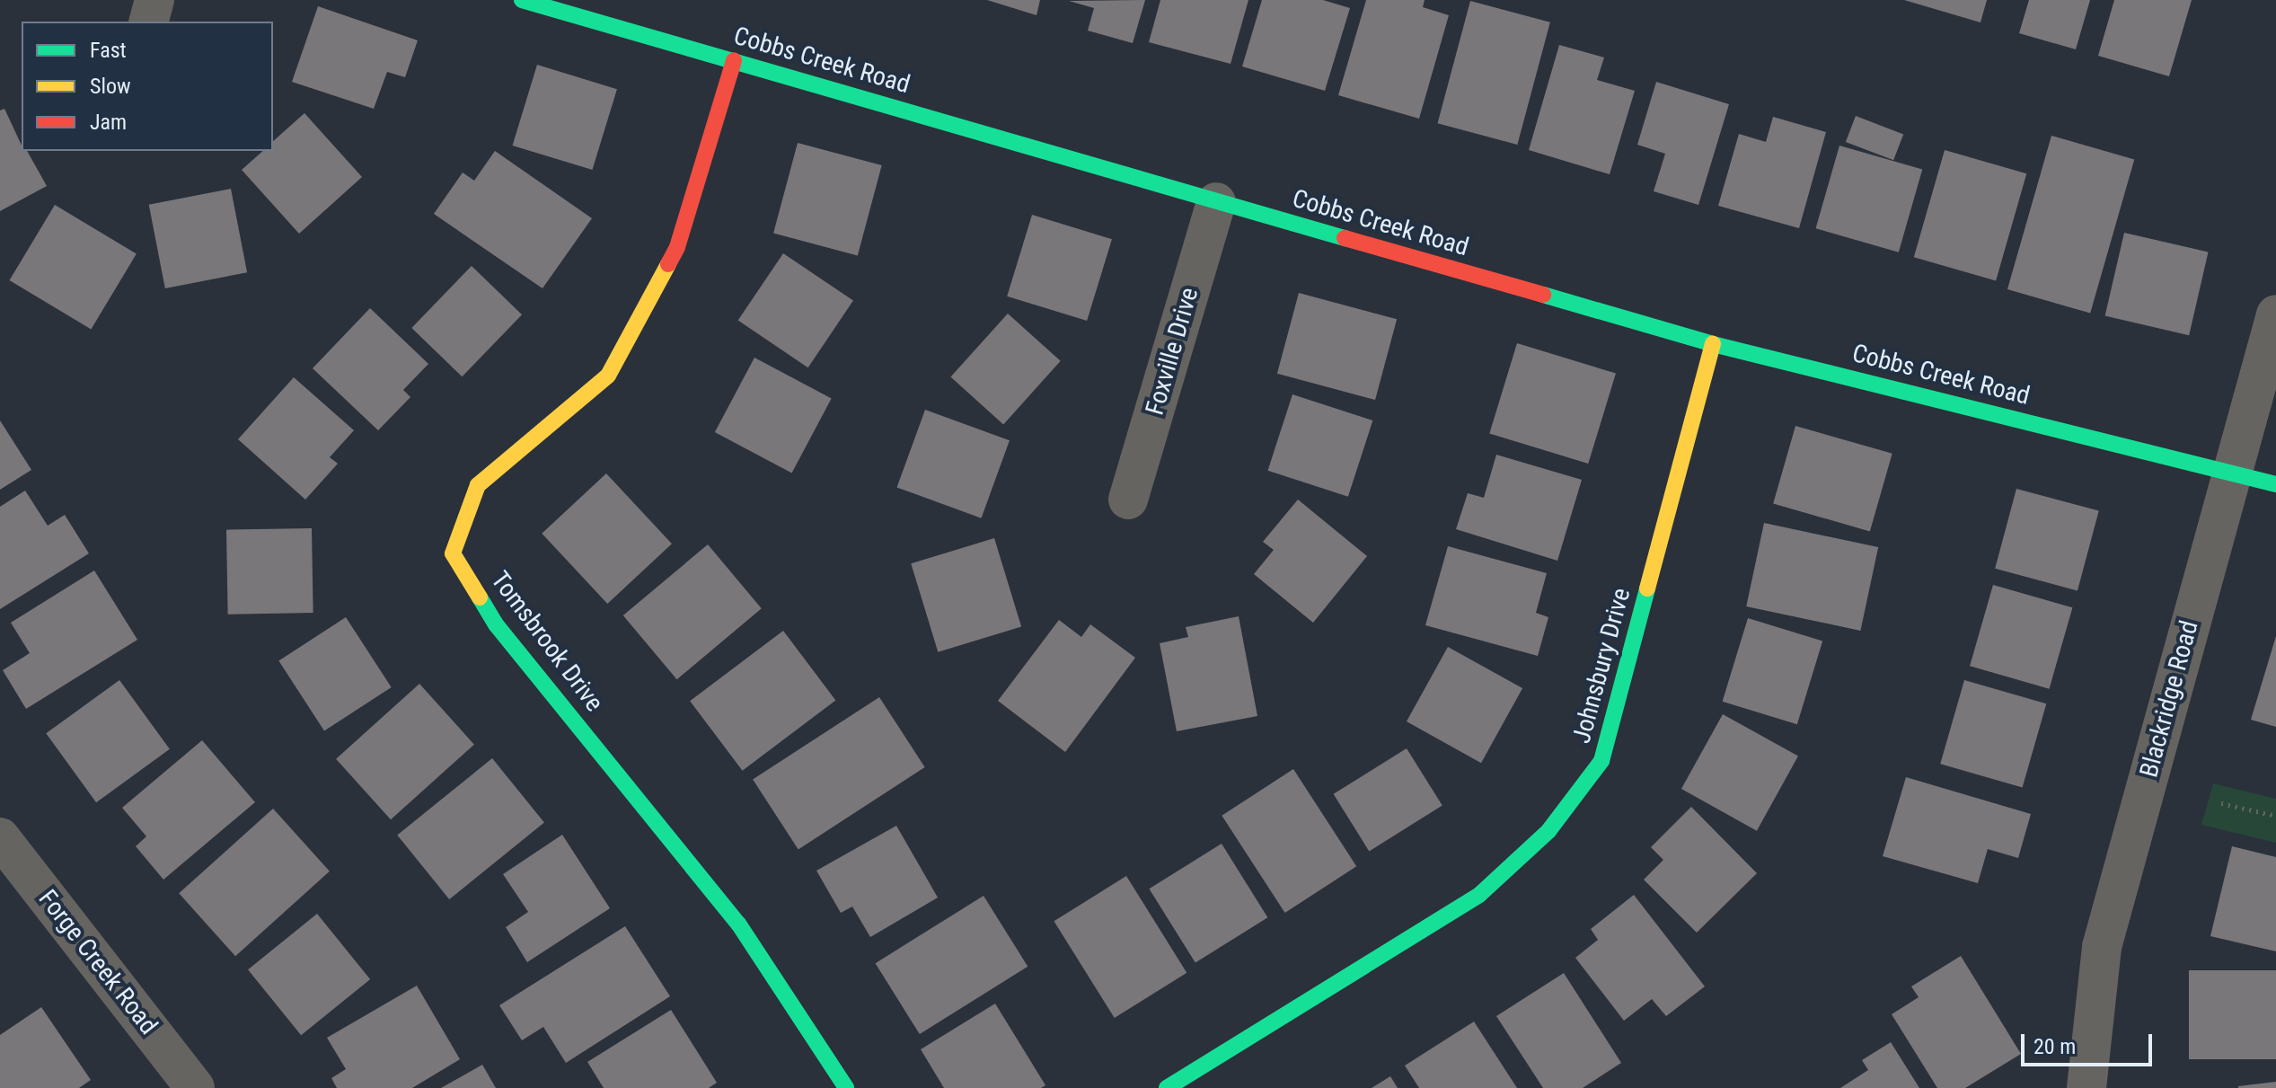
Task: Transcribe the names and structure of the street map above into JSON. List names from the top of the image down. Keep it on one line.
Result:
{"streets":{"street":["Cobbs Creek Road","Foxville Drive","Tomsbrook Drive","Johnsbury Drive","Blackridge Road","Forge Creek Road"]},"crossings":[["Cobbs Creek Road","Foxville Drive"],["Cobbs Creek Road","Tomsbrook Drive"],["Cobbs Creek Road","Johnsbury Drive"],["Cobbs Creek Road","Blackridge Road"]],"legend":["Fast","Slow","Jam"],"scale_bar":"20 m"}
